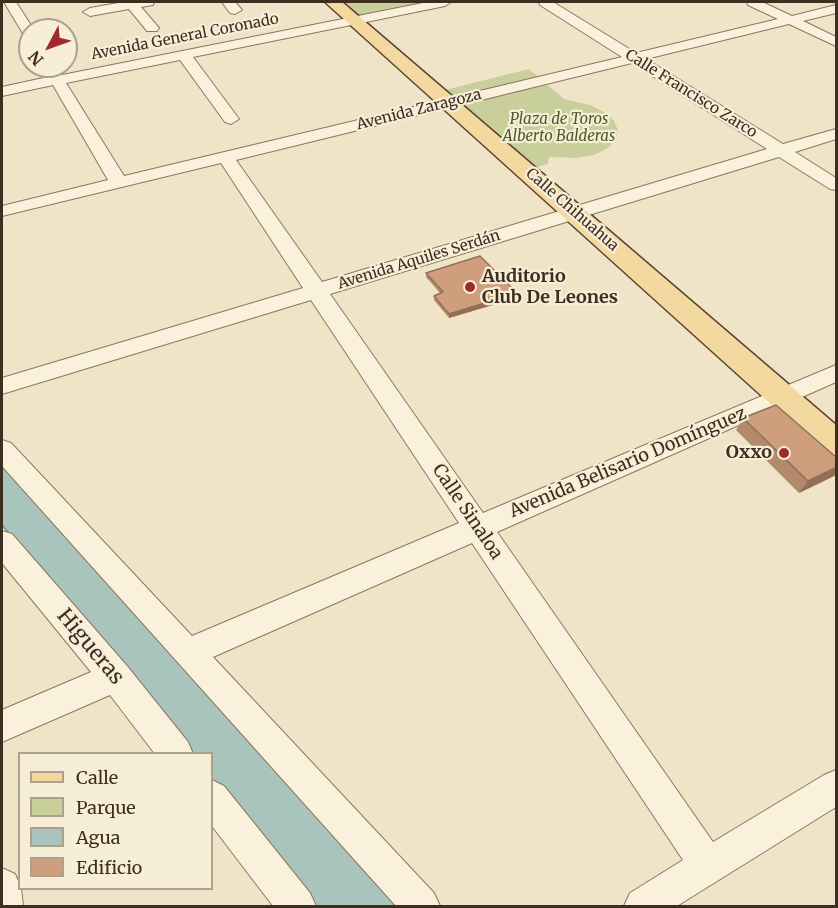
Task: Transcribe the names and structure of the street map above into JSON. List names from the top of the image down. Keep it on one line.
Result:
{"streets":{"main road":["Calle Chihuahua"],"street":["Avenida General Coronado","Calle Francisco Zarco","Avenida Zaragoza","Avenida Aquiles Serdán","Avenida Belisario Domínguez","Calle Sinaloa","Higueras"]},"crossings":[["Avenida General Coronado","Calle Chihuahua"],["Calle Francisco Zarco","Avenida Zaragoza"],["Calle Francisco Zarco","Avenida Aquiles Serdán"],["Avenida Zaragoza","Calle Chihuahua"],["Avenida Zaragoza","Calle Sinaloa"],["Calle Chihuahua","Avenida Aquiles Serdán"],["Calle Chihuahua","Avenida Belisario Domínguez"],["Avenida Aquiles Serdán","Calle Sinaloa"],["Avenida Belisario Domínguez","Calle Sinaloa"]],"parks":["Plaza de Toros Alberto Balderas"],"places":["Auditorio Club De Leones","Oxxo"],"legend":["Calle","Parque","Agua","Edificio"],"north":"bottom left"}
